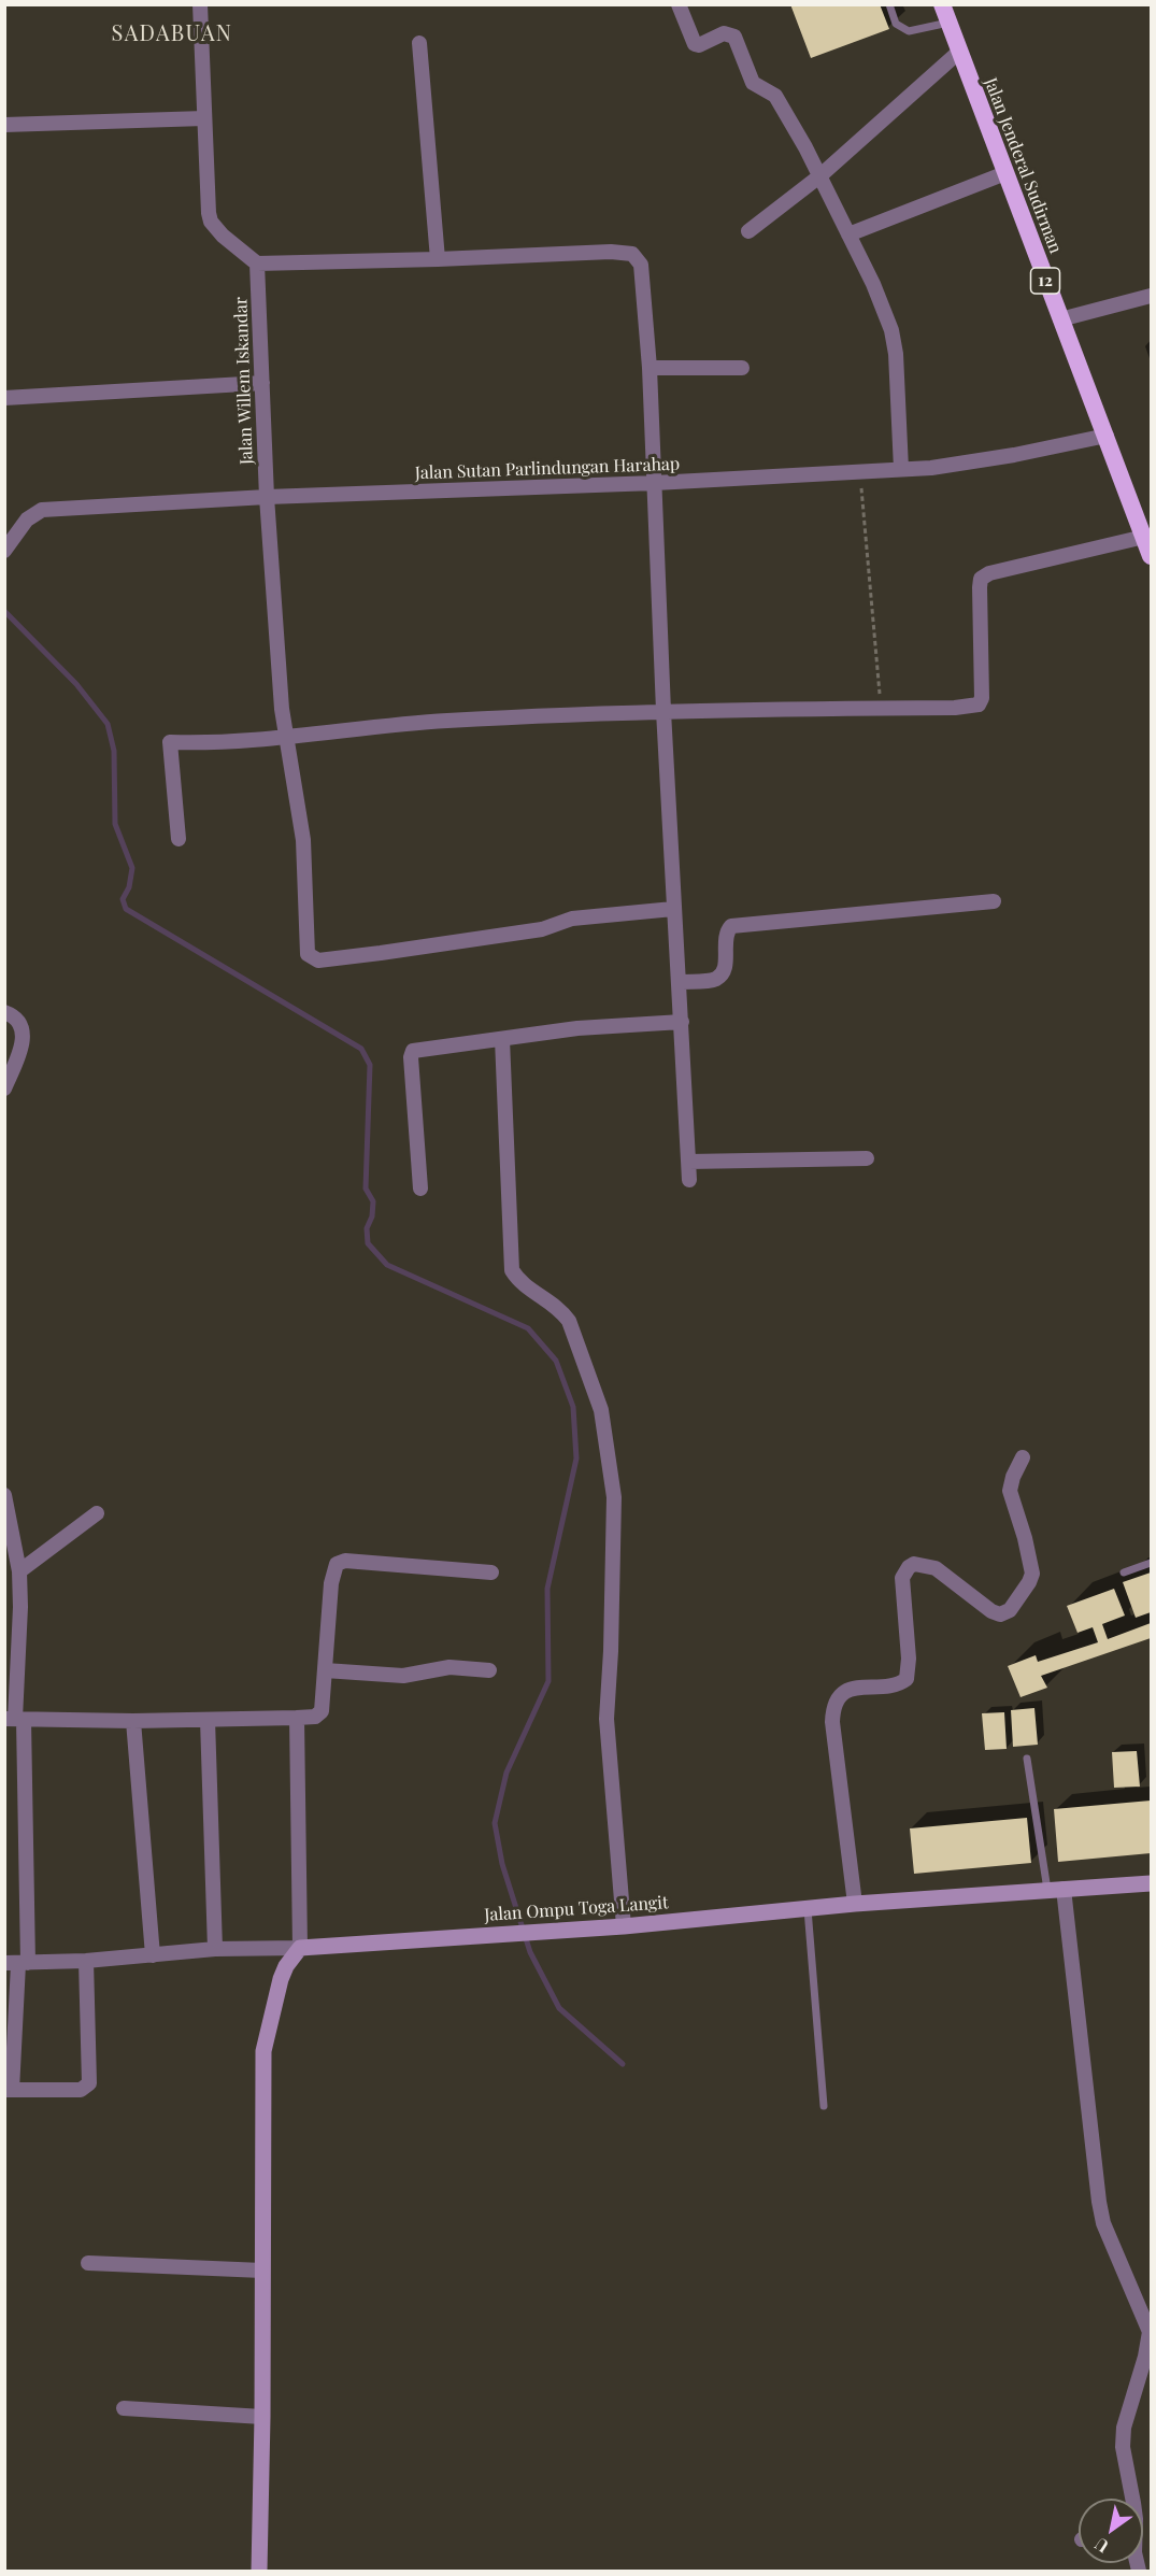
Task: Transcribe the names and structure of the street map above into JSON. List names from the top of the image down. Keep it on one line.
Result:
{"streets":{"highway":["Jalan Jenderal Sudirman","12"],"main road":["Jalan Ompu Toga Langit"],"street":["Jalan Willem Iskandar","Jalan Sutan Parlindungan Harahap"]},"crossings":[["Jalan Jenderal Sudirman","Jalan Sutan Parlindungan Harahap"],["Jalan Willem Iskandar","Jalan Sutan Parlindungan Harahap"]],"districts":["SADABUAN"],"north":"bottom left"}
